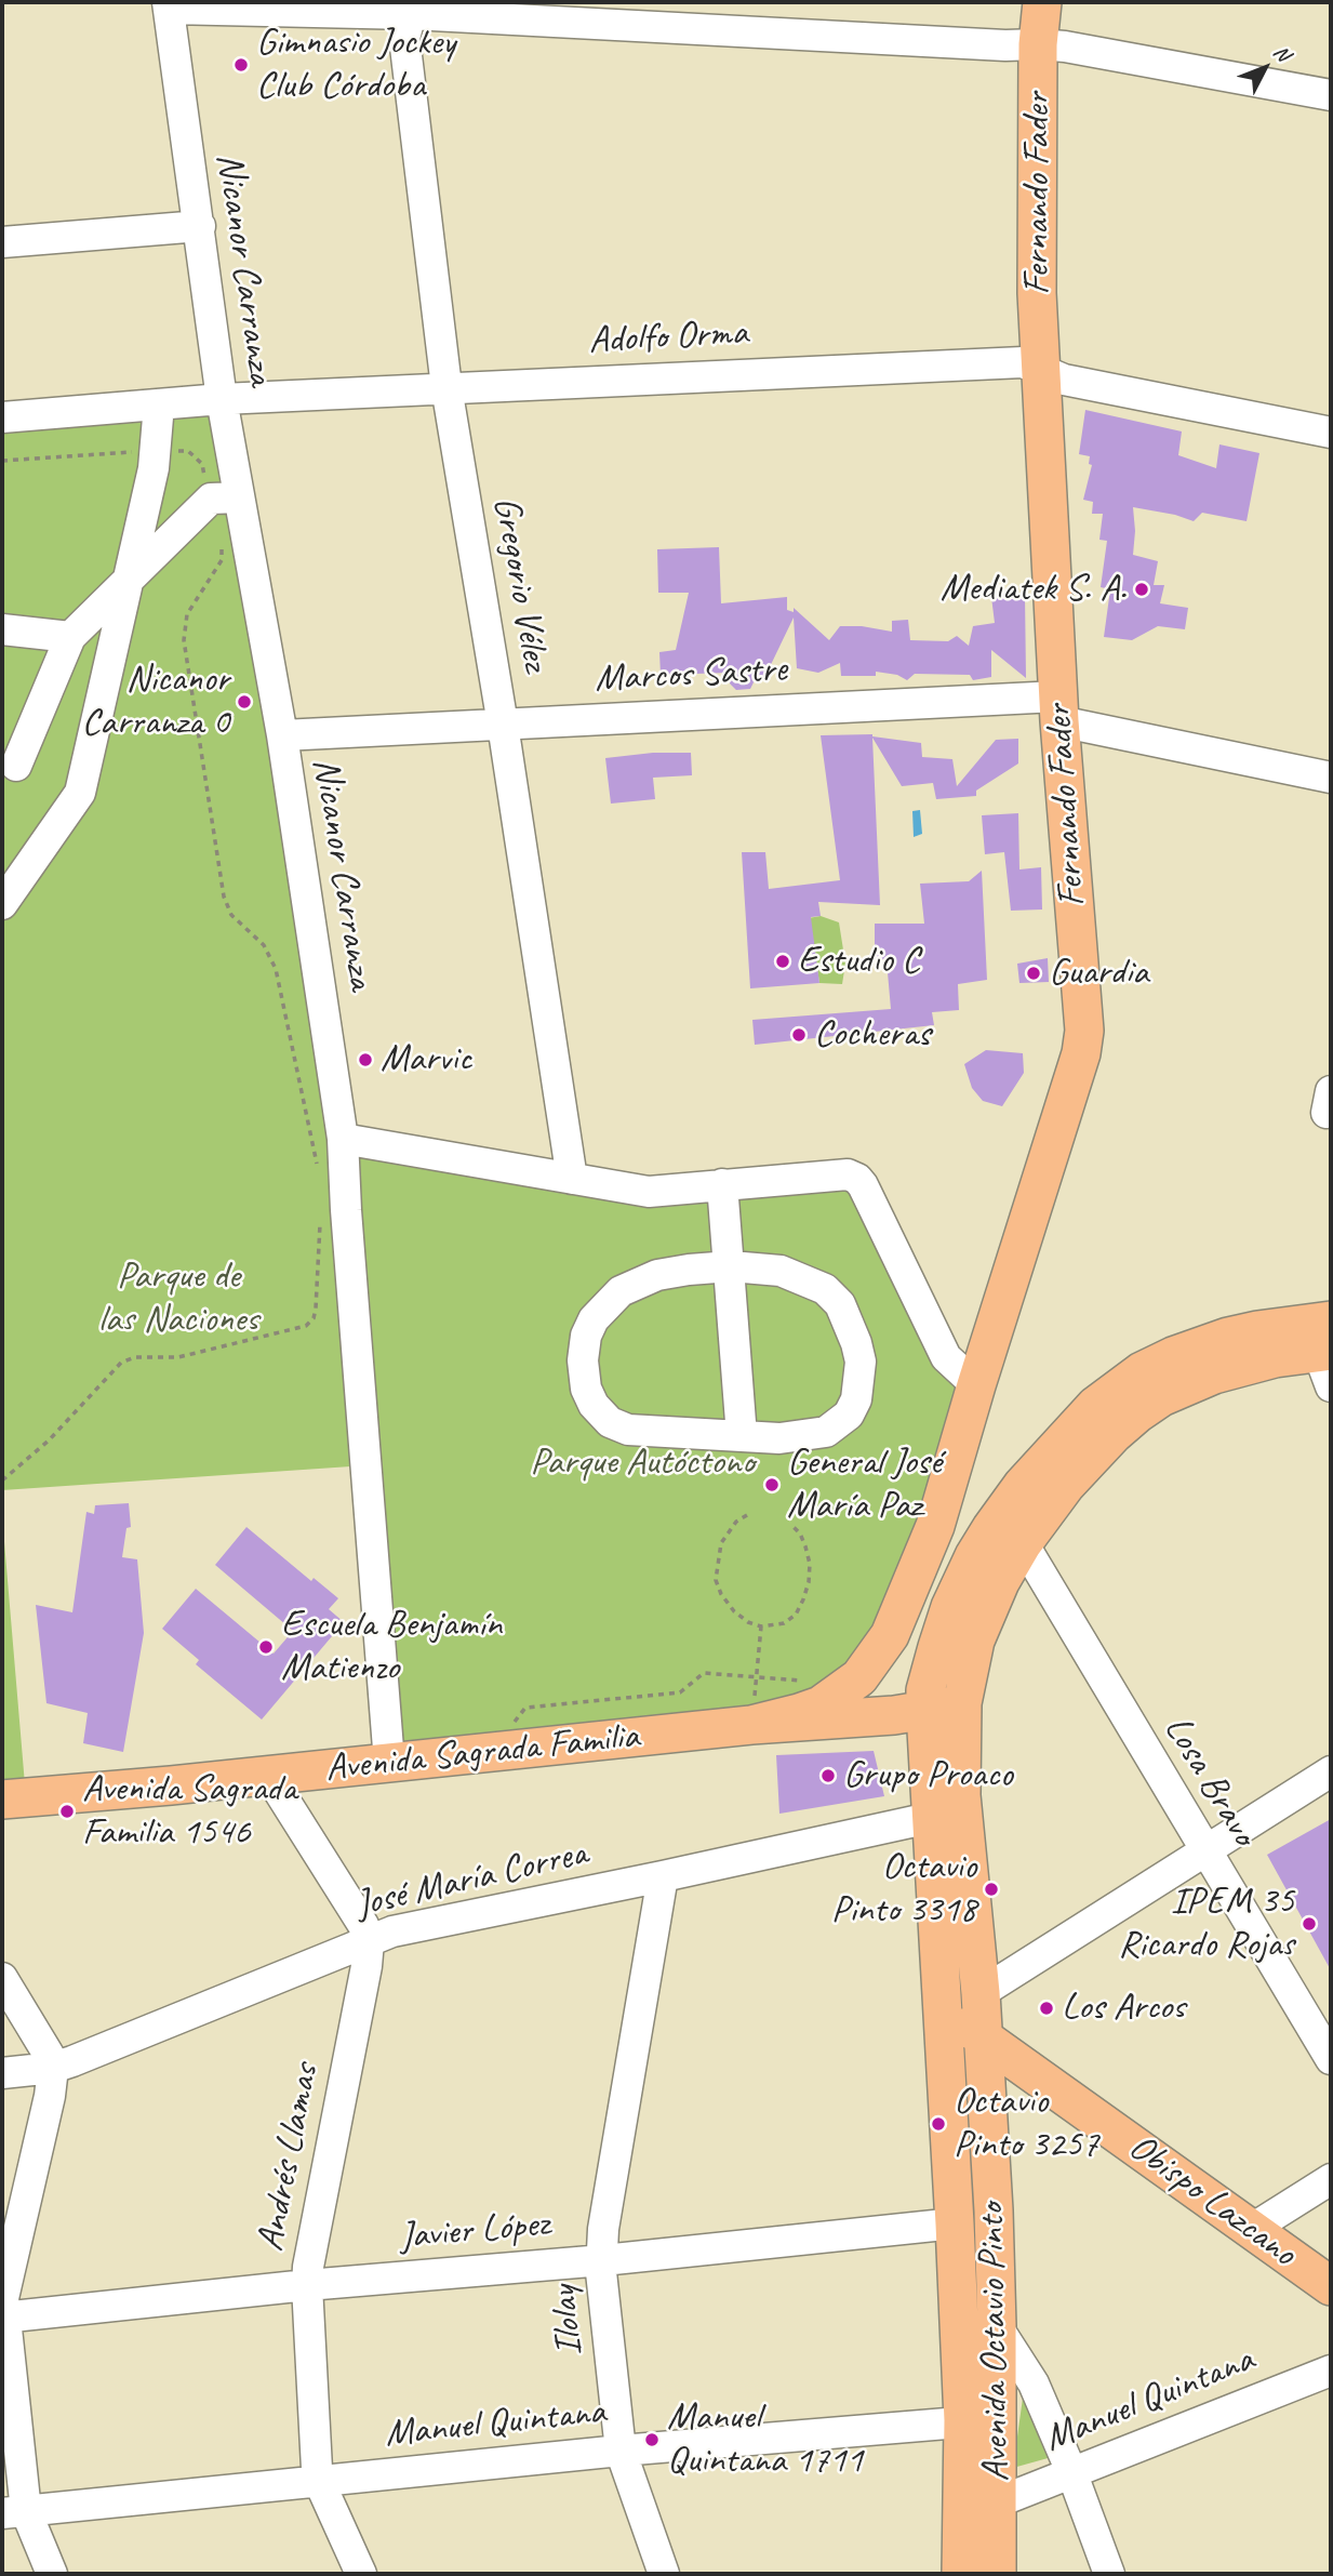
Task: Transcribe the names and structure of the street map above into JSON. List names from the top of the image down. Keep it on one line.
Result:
{"streets":{"main road":["Fernando Fader","Avenida Sagrada Familia","Obispo Lazcano","Avenida Octavio Pinto"],"street":["Nicanor Carranza","Adolfo Orma","Gregorio Vélez","Marcos Sastre","Losa Bravo","José María Correa","Andrés Llamas","Javier López","Ilolay","Manuel Quintana"]},"crossings":[["Fernando Fader","Adolfo Orma"],["Fernando Fader","Marcos Sastre"],["Fernando Fader","Avenida Sagrada Familia"],["Fernando Fader","Avenida Octavio Pinto"],["Nicanor Carranza","Adolfo Orma"],["Nicanor Carranza","Marcos Sastre"],["Nicanor Carranza","Avenida Sagrada Familia"],["Adolfo Orma","Gregorio Vélez"],["Gregorio Vélez","Marcos Sastre"],["Avenida Sagrada Familia","Avenida Octavio Pinto"],["Losa Bravo","Avenida Octavio Pinto"],["José María Correa","Andrés Llamas"],["José María Correa","Ilolay"],["José María Correa","Avenida Octavio Pinto"],["Andrés Llamas","Javier López"],["Andrés Llamas","Manuel Quintana"],["Obispo Lazcano","Avenida Octavio Pinto"],["Javier López","Ilolay"],["Javier López","Avenida Octavio Pinto"],["Ilolay","Manuel Quintana"],["Avenida Octavio Pinto","Manuel Quintana"]],"parks":["Parque de las Naciones","Parque Autóctono"],"places":["Gimnasio Jockey Club Córdoba","Mediatek S. A.","Nicanor Carranza 0","Estudio C","Guardia","Cocheras","Marvic","General José María Paz","Escuela Benjamín Matienzo","Grupo Proaco","Avenida Sagrada Familia 1546","Octavio Pinto 3318","IPEM 35 Ricardo Rojas","Los Arcos","Octavio Pinto 3257","Manuel Quintana 1711"],"north":"top right"}
